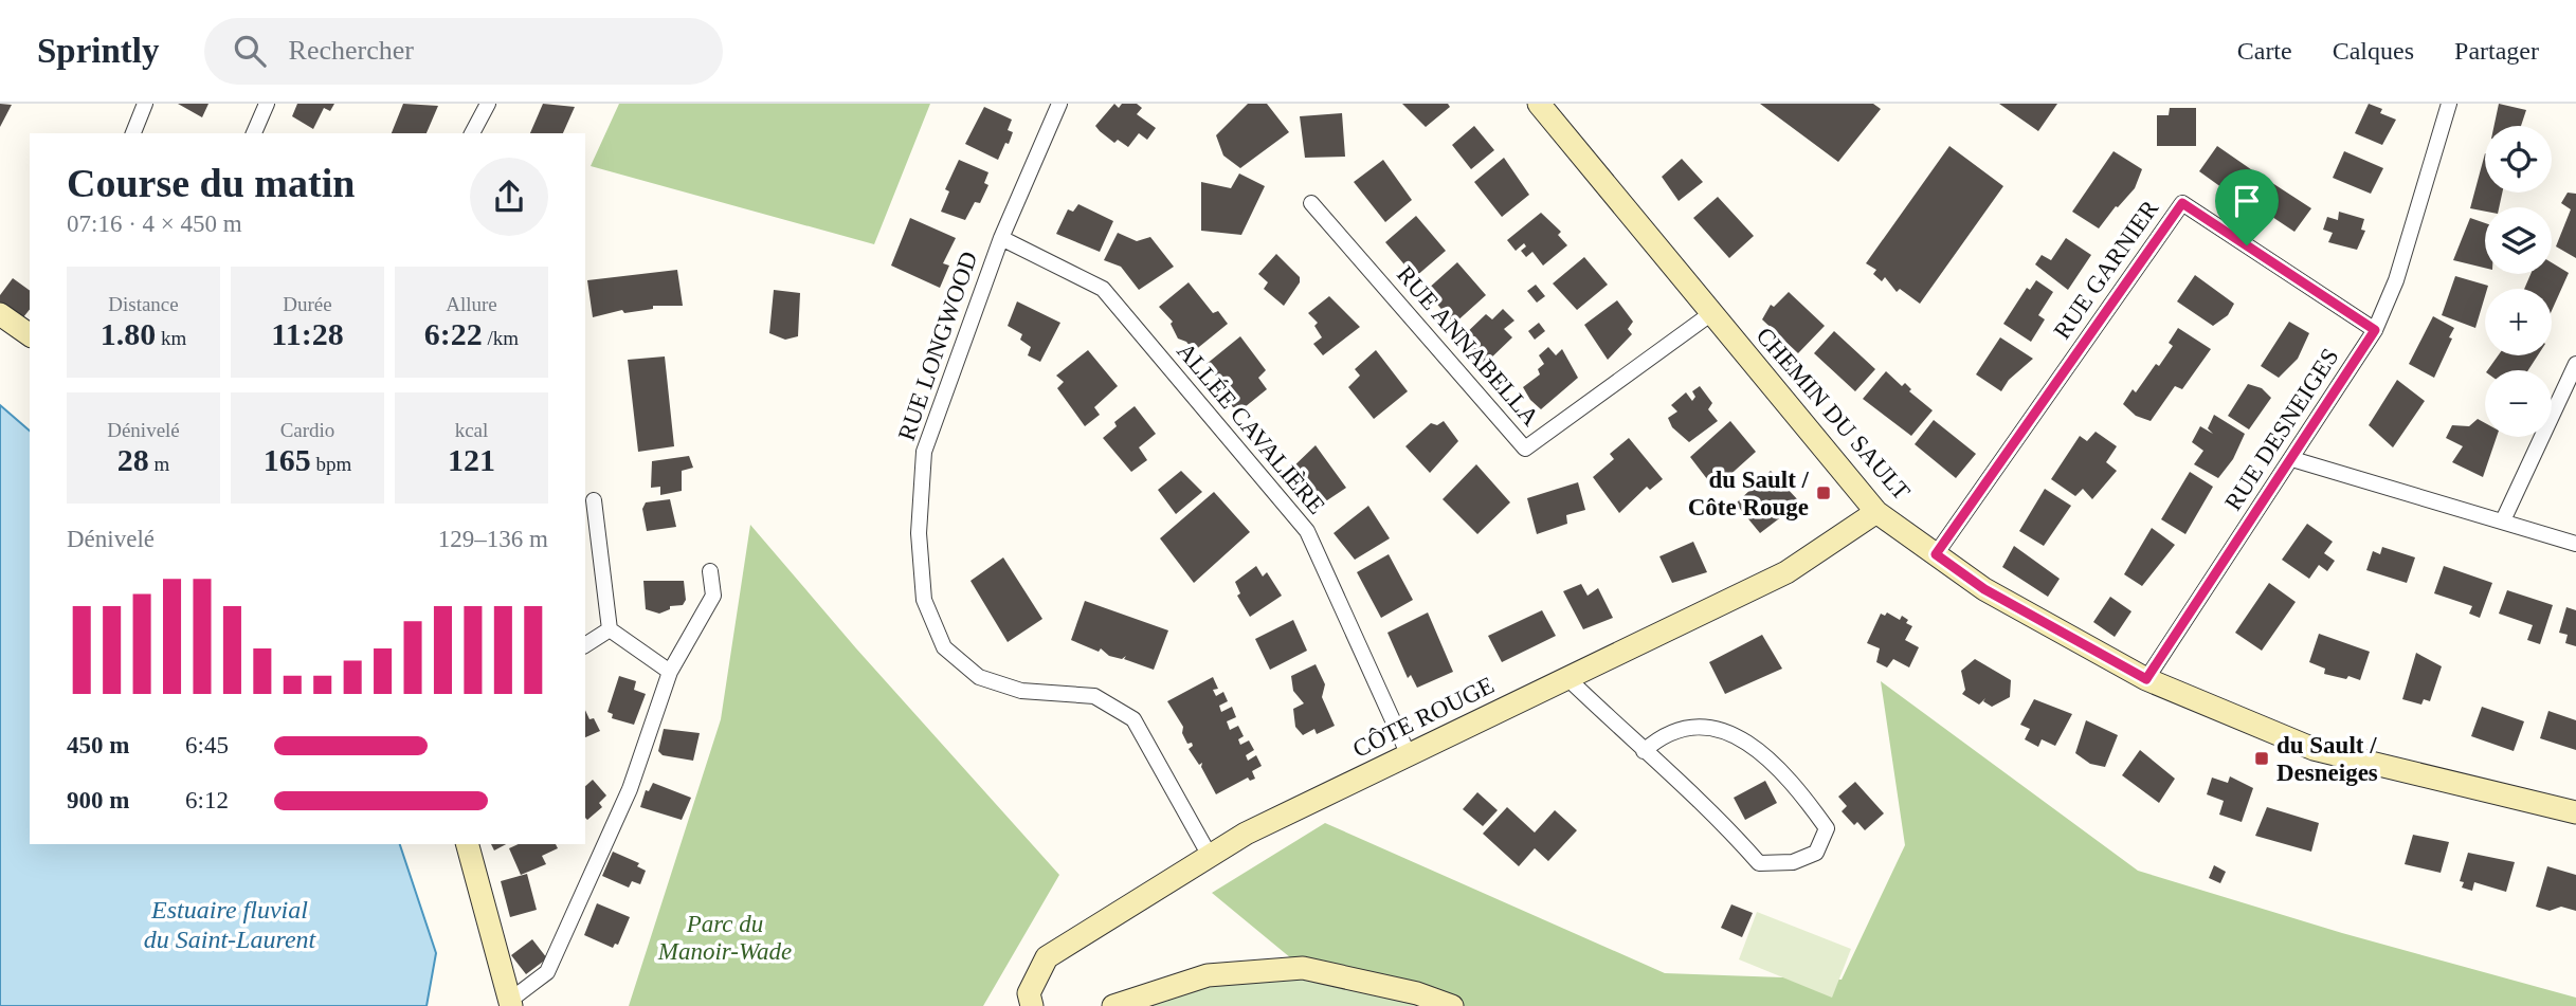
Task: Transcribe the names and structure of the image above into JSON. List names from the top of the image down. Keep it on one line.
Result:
{"streets":{"street":["RUE GARNIER","RUE LONGWOOD","RUE ANNABELLA","CHEMIN DU SAULT","ALLÉE CAVALIÈRE","RUE DESNEIGES","CÔTE ROUGE"]},"crossings":[["RUE GARNIER","CHEMIN DU SAULT"],["RUE GARNIER","RUE DESNEIGES"],["RUE LONGWOOD","ALLÉE CAVALIÈRE"],["RUE LONGWOOD","CÔTE ROUGE"],["RUE ANNABELLA","CHEMIN DU SAULT"],["CHEMIN DU SAULT","RUE DESNEIGES"],["CHEMIN DU SAULT","CÔTE ROUGE"],["ALLÉE CAVALIÈRE","CÔTE ROUGE"]],"water":["Estuaire fluvial du Saint-Laurent"],"parks":["Parc du Manoir-Wade"],"places":{"transit":["du Sault / Côte Rouge","du Sault / Desneiges"]},"page":{"header":"Sprintly","search":"Rechercher","nav":["Carte","Calques","Partager"],"map_buttons":["+","−"],"heading":["Course du matin","07:16 · 4 × 450 m"],"stats":[["Distance","1.80 km"],["Durée","11:28"],["Allure","6:22 /km"],["Dénivelé","28 m"],["Cardio","165 bpm"],["kcal","121"]],"chart":["Dénivelé","129–136 m"],"list":[{"name":"450 m","note":"6:45"},{"name":"900 m","note":"6:12"}]}}
